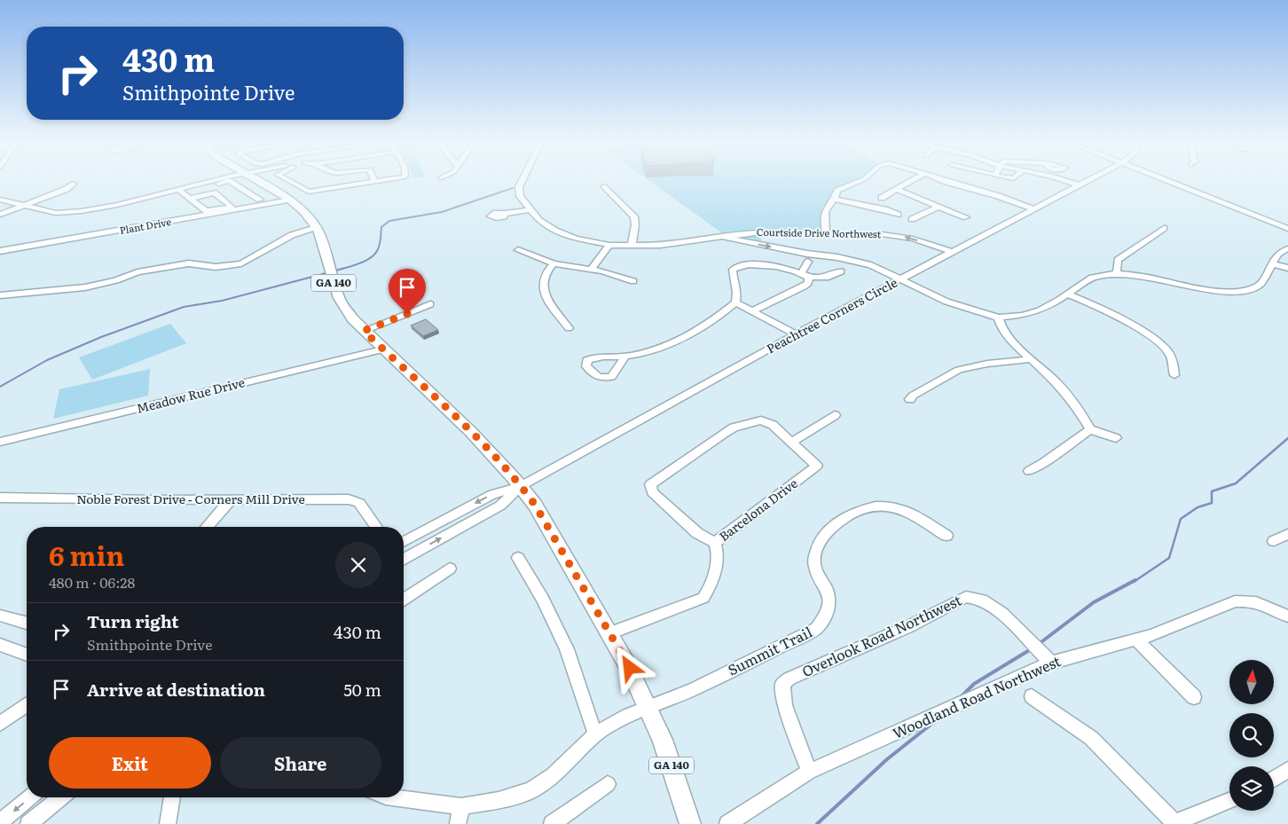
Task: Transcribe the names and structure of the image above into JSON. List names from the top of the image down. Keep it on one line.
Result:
{"streets":{"main road":["GA 140"],"street":["Plant Drive","Courtside Drive Northwest","Peachtree Corners Circle","Meadow Rue Drive","Noble Forest Drive - Corners Mill Drive","Barcelona Drive","Overlook Road Northwest","Summit Trail","Woodland Road Northwest"]},"crossings":[["Plant Drive","GA 140"],["Courtside Drive Northwest","Peachtree Corners Circle"],["GA 140","Peachtree Corners Circle"],["GA 140","Meadow Rue Drive"],["GA 140","Barcelona Drive"],["GA 140","Summit Trail"],["Overlook Road Northwest","Woodland Road Northwest"]],"north":"top","page":{"turn":["430 m","Smithpointe Drive"],"heading":["6 min","480 m · 06:28"],"list":[{"name":"Turn right","note":"Smithpointe Drive","value":"430 m"},{"name":"Arrive at destination","value":"50 m"}],"buttons":["Exit","Share"]}}
